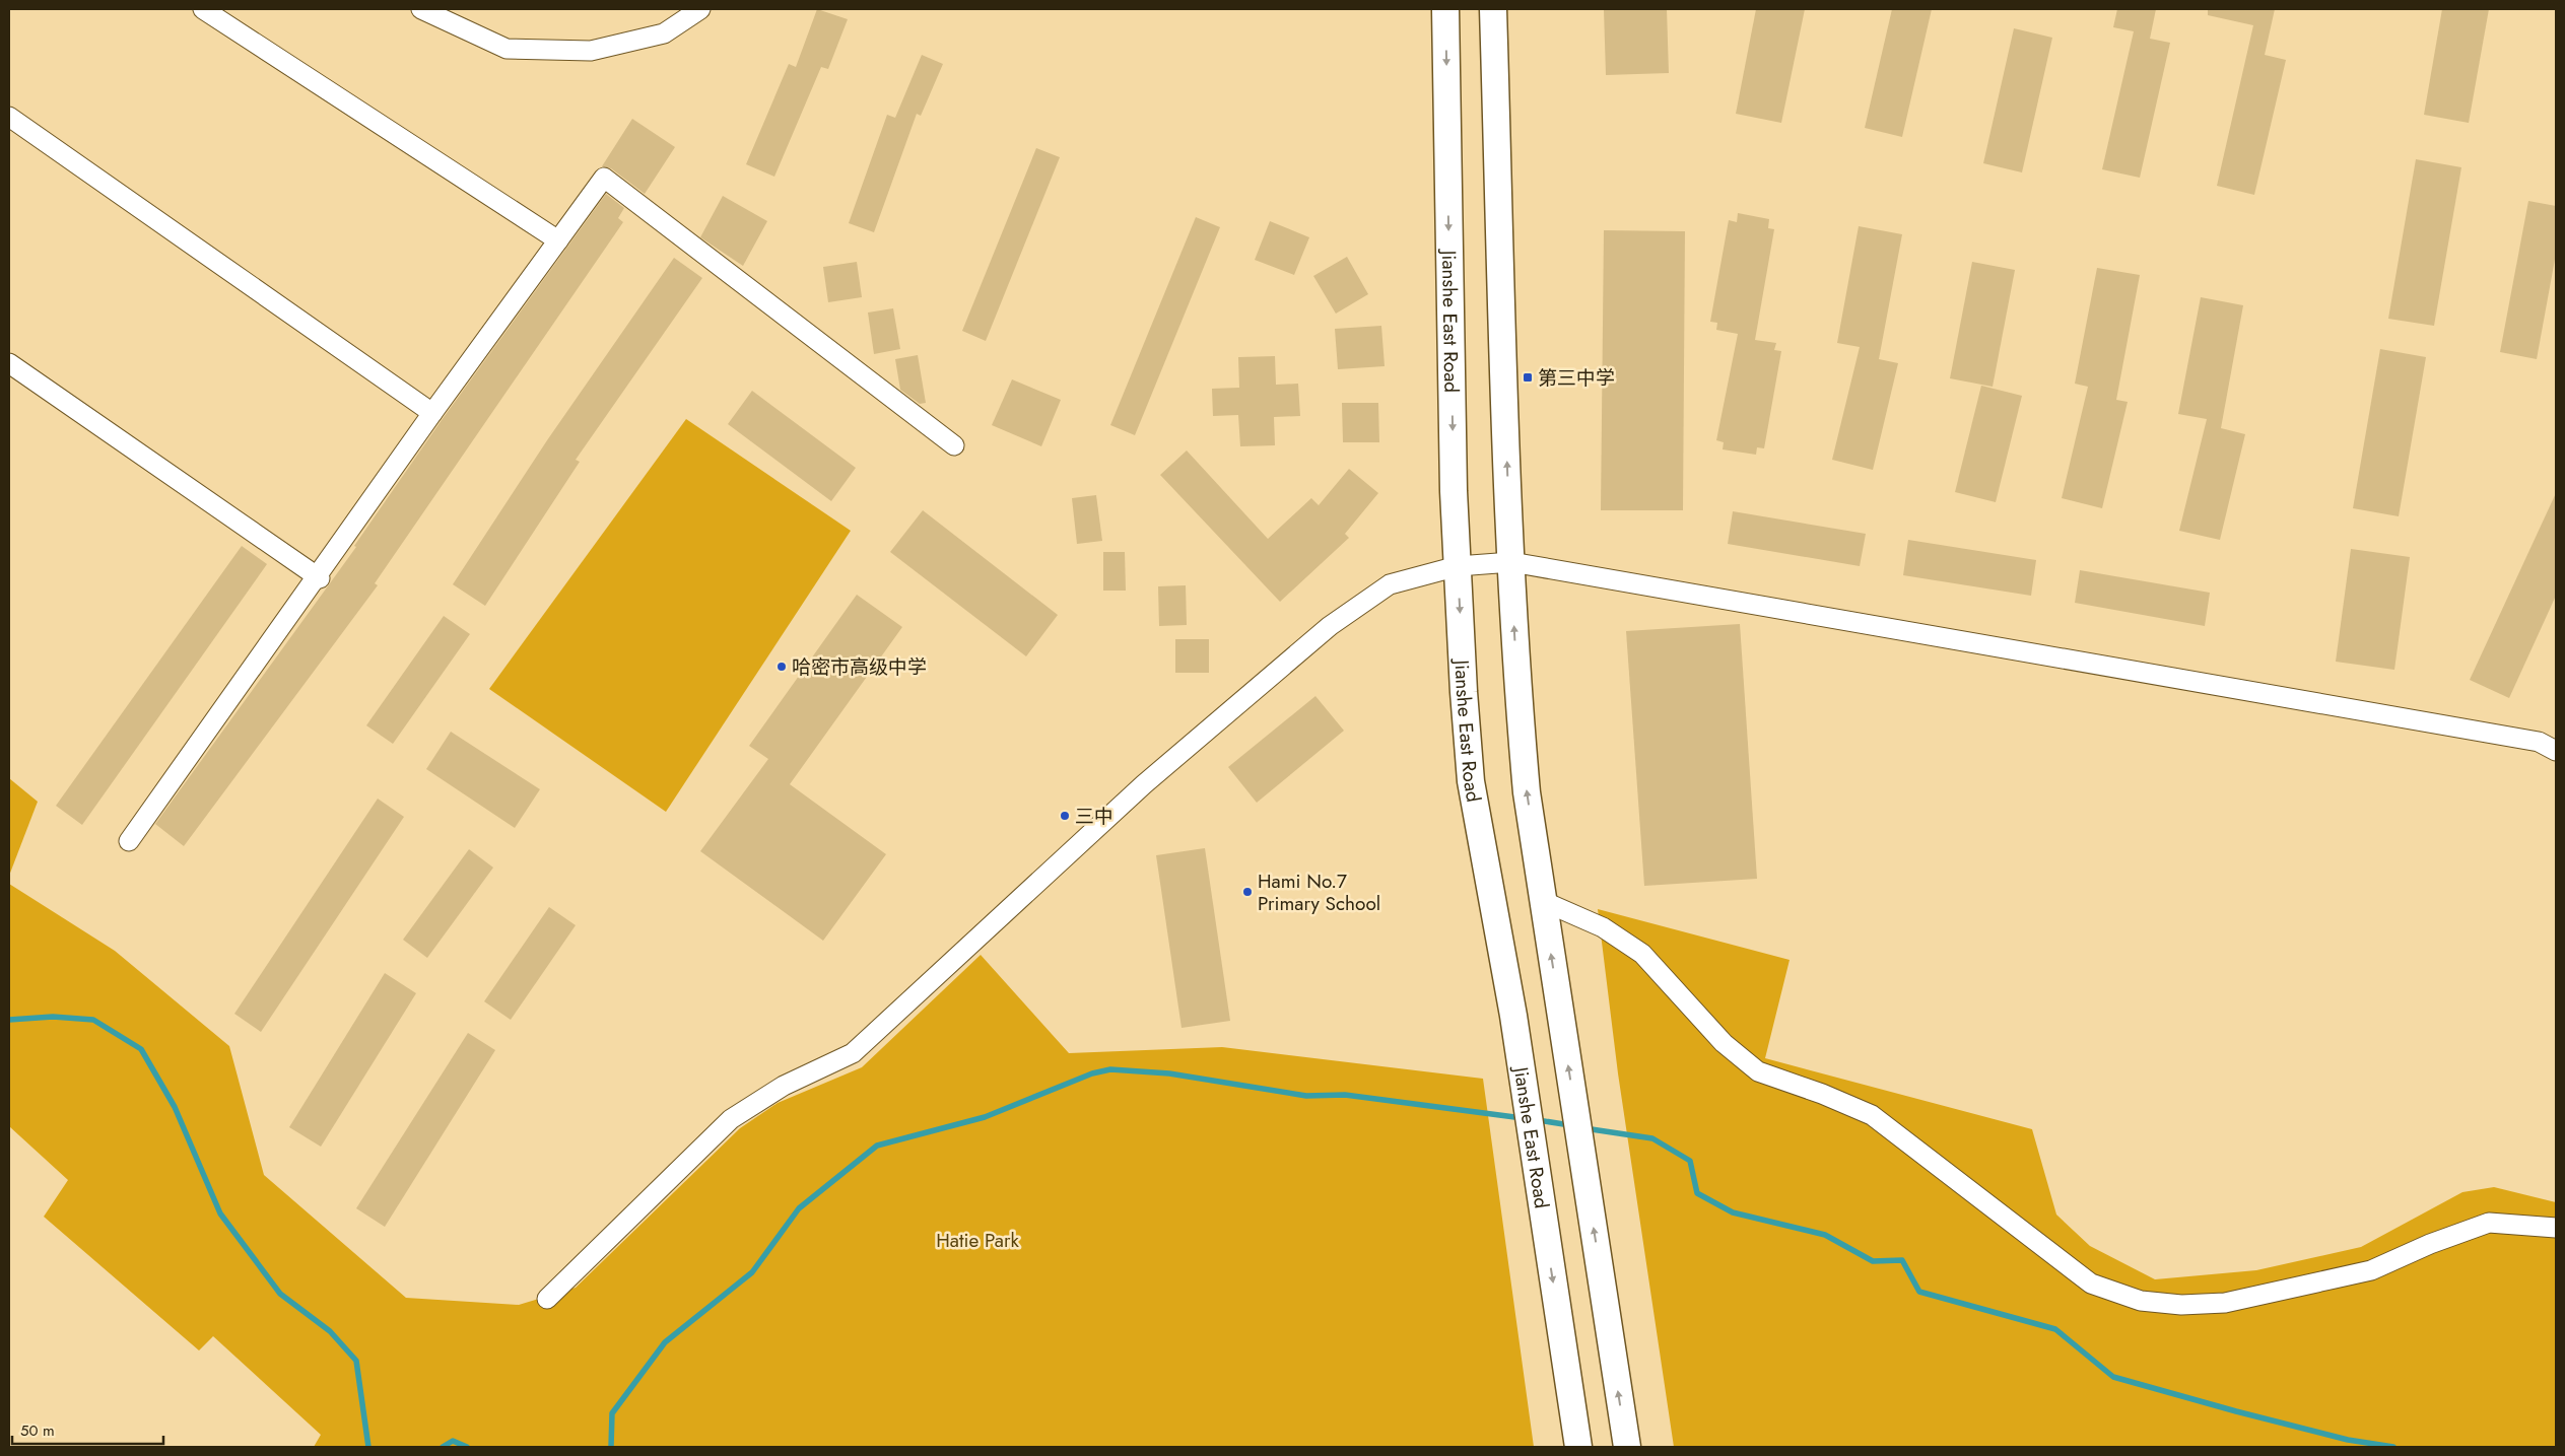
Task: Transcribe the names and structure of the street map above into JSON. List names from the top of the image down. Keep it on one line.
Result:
{"streets":{"main road":["Jianshe East Road"]},"parks":["Hatie Park"],"places":{"transit":["第三中学"],"other":["哈密市高级中学","三中","Hami No.7 Primary School"]},"scale_bar":"50 m"}
